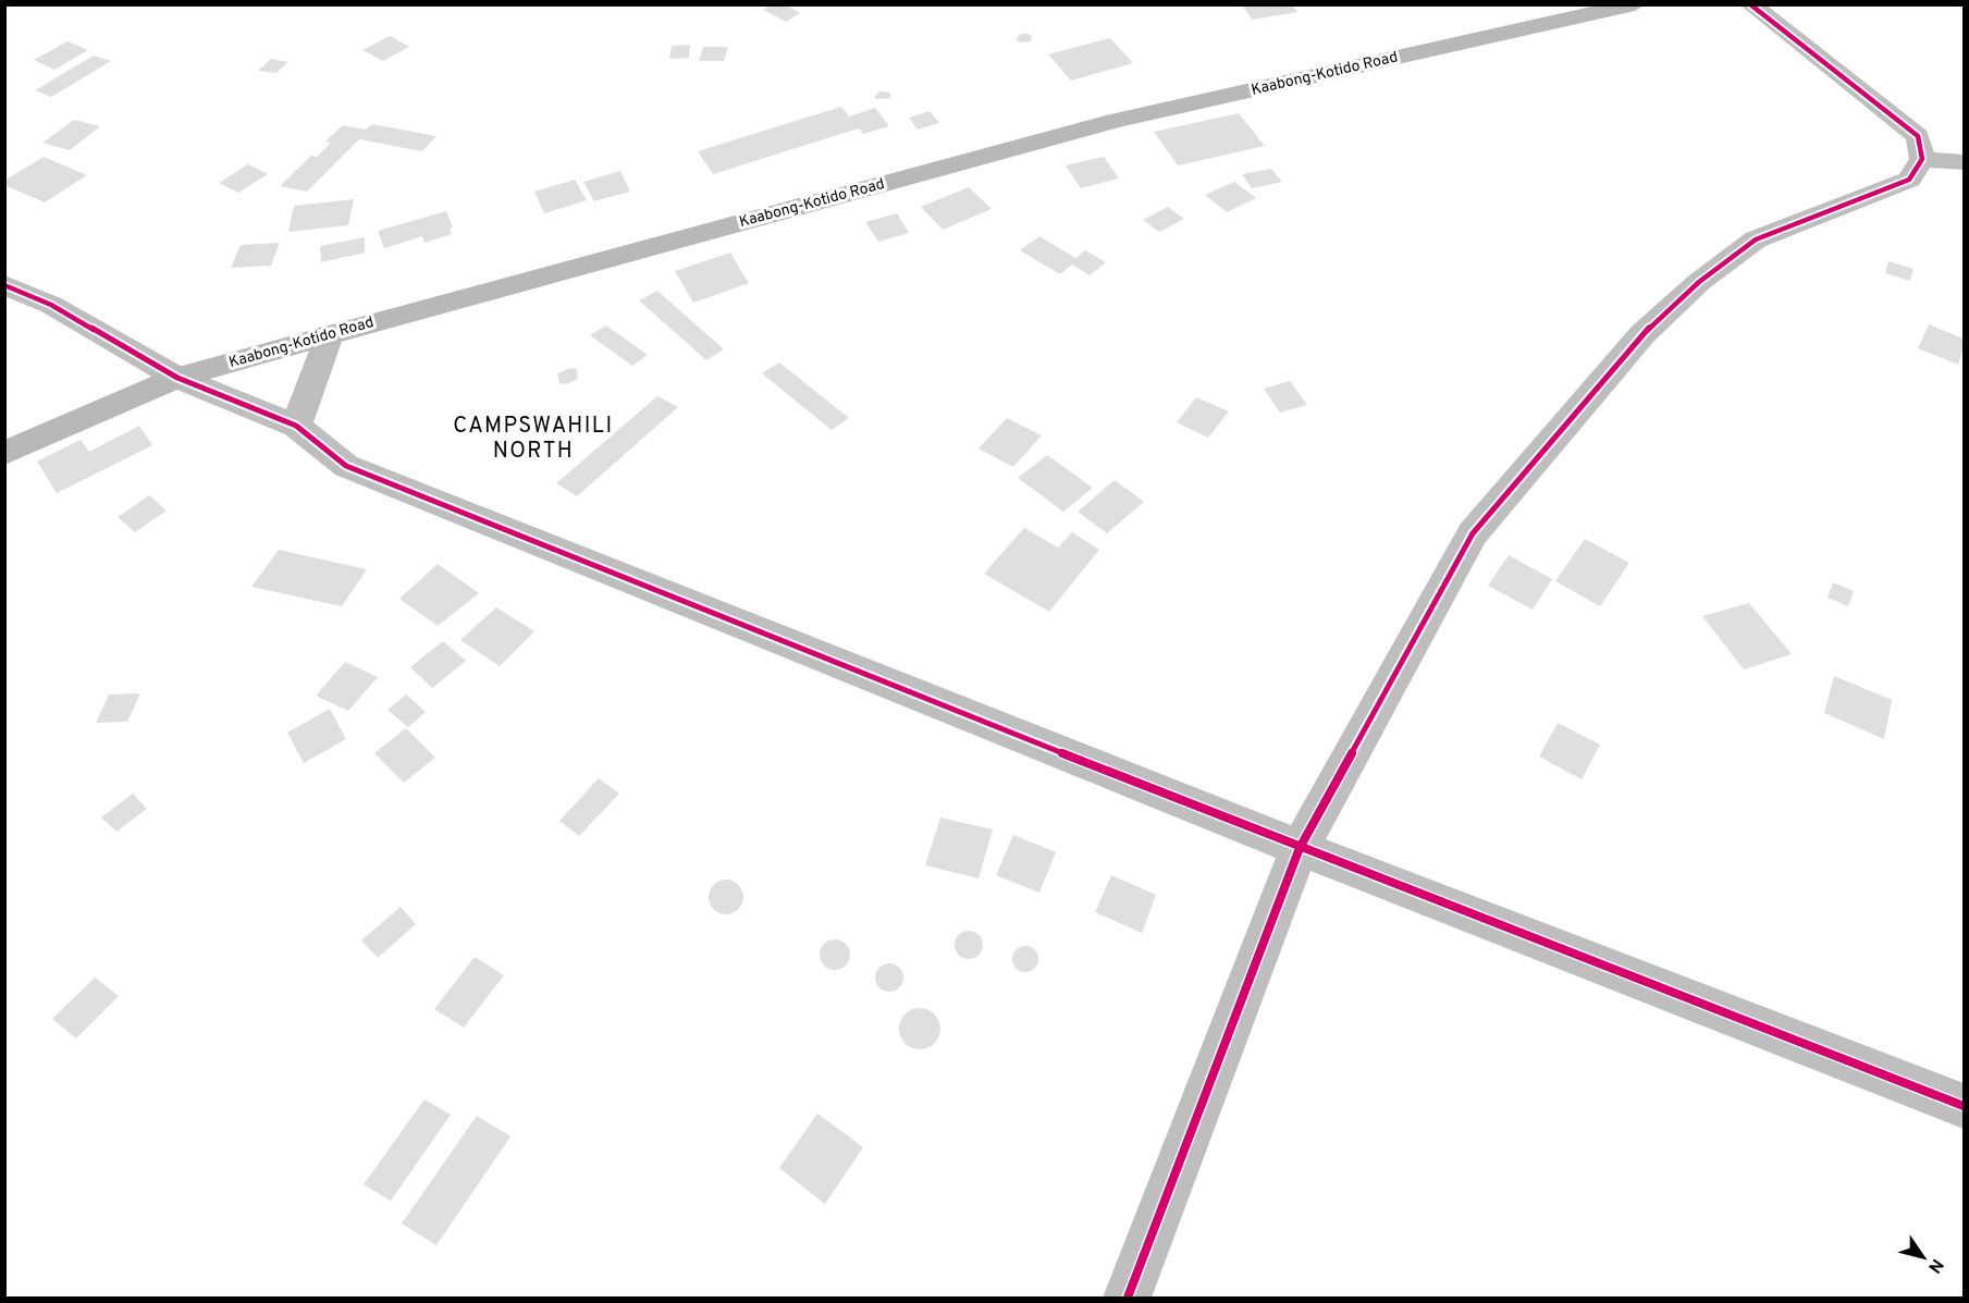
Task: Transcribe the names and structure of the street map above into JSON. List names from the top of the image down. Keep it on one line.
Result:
{"streets":{"main road":["Kaabong-Kotido Road"]},"districts":["CAMPSWAHILI NORTH"],"north":"bottom right"}
